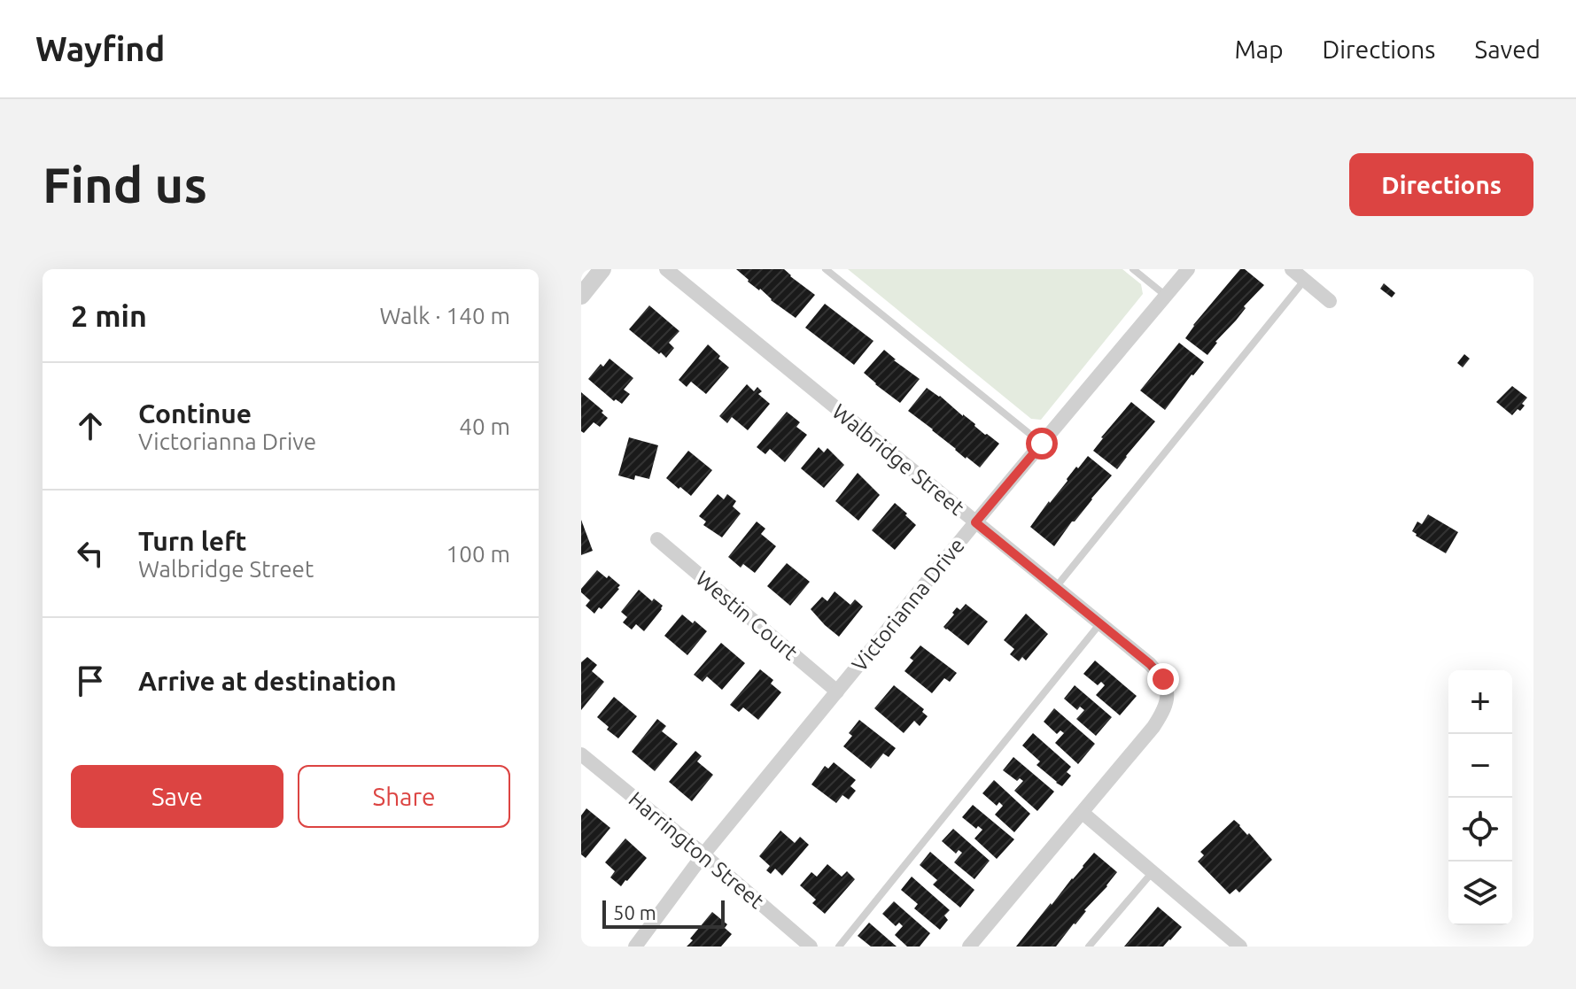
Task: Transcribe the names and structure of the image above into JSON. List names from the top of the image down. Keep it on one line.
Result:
{"streets":{"street":["Walbridge Street","Victorianna Drive","Westin Court","Harrington Street"]},"crossings":[["Walbridge Street","Victorianna Drive"],["Victorianna Drive","Westin Court"],["Victorianna Drive","Harrington Street"]],"scale_bar":"50 m","page":{"header":"Wayfind","nav":["Map","Directions","Saved"],"buttons":["Directions",["Save","Share"]],"title":"Find us","heading":["2 min","Walk · 140 m"],"list":[["Continue","Victorianna Drive","40 m"],["Turn left","Walbridge Street","100 m"],"Arrive at destination"],"map_buttons":["+","−"],"scale":"50 m"}}
